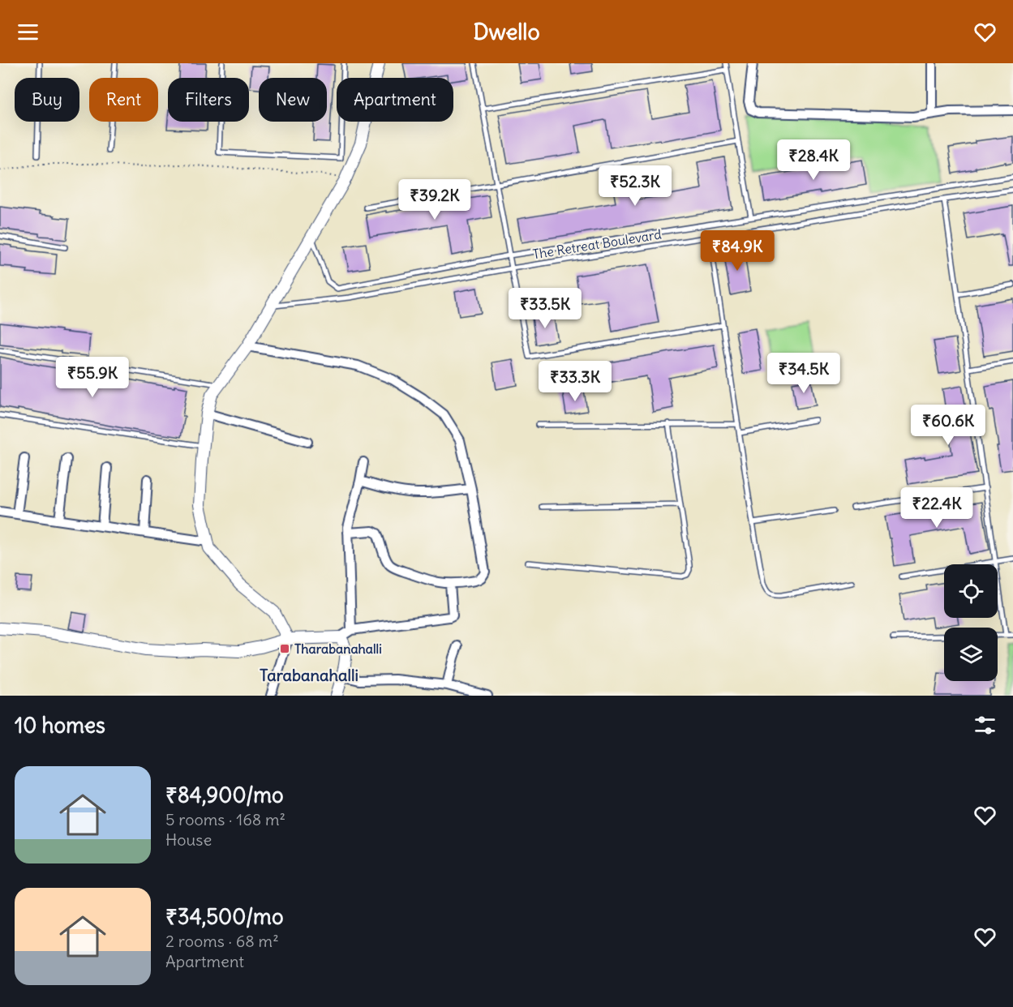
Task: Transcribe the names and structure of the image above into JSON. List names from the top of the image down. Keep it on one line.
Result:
{"streets":{"lane":["The Retreat Boulevard"]},"districts":["Tarabanahalli"],"places":{"transit":["Tharabanahalli"]},"page":{"header":"Dwello","chip":["Buy","Rent","Filters","New","Apartment"],"price":["₹28.4K","₹52.3K","₹39.2K","₹84.9K","₹33.5K","₹34.5K","₹55.9K","₹33.3K","₹60.6K","₹22.4K"],"heading":"10 homes","list":[{"name":"₹84,900/mo","note":"5 rooms · 168 m² · House"},{"name":"₹34,500/mo","note":"2 rooms · 68 m² · Apartment"}]}}
